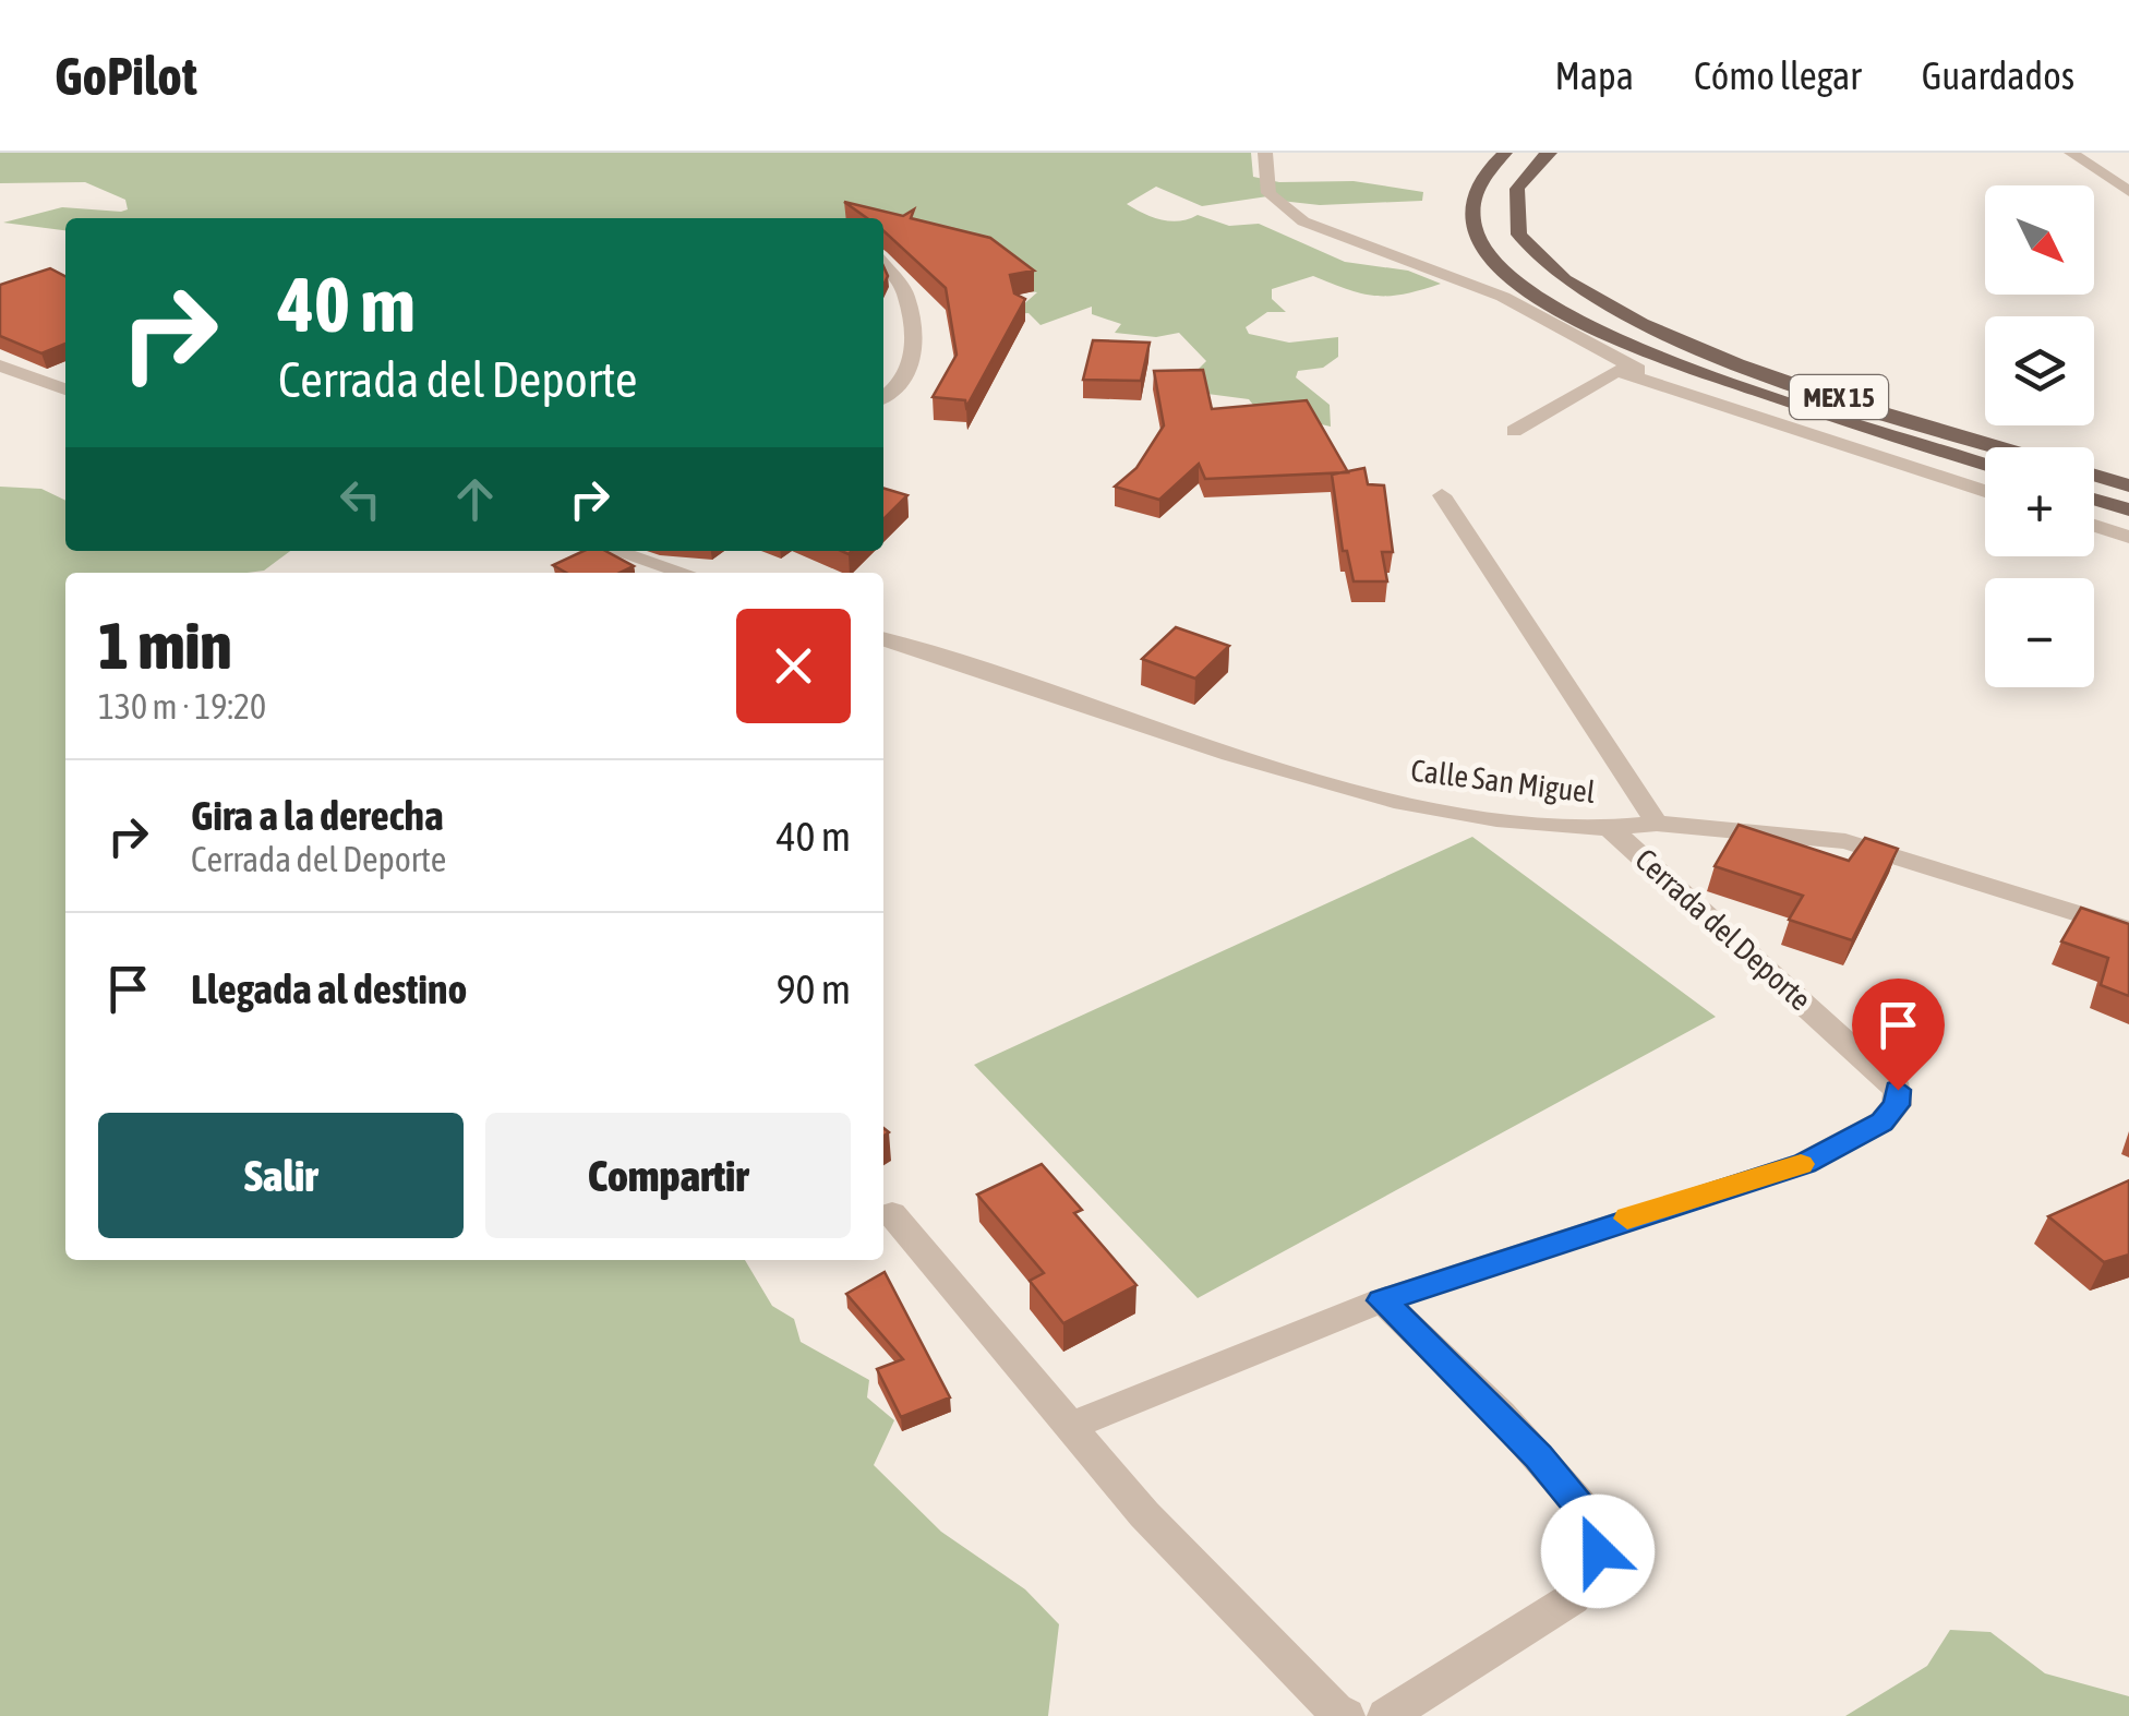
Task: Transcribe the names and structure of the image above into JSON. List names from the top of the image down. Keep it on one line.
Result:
{"streets":{"main road":["MEX 15"],"street":["Calle San Miguel","Cerrada del Deporte"]},"crossings":[["Calle San Miguel","Cerrada del Deporte"]],"north":"bottom right","page":{"header":"GoPilot","nav":["Mapa","Cómo llegar","Guardados"],"map_buttons":["+","−"],"turn":["40 m","Cerrada del Deporte"],"heading":["1 min","130 m · 19:20"],"list":[{"name":"Gira a la derecha","note":"Cerrada del Deporte","value":"40 m"},{"name":"Llegada al destino","value":"90 m"}],"buttons":["Salir","Compartir"]}}
